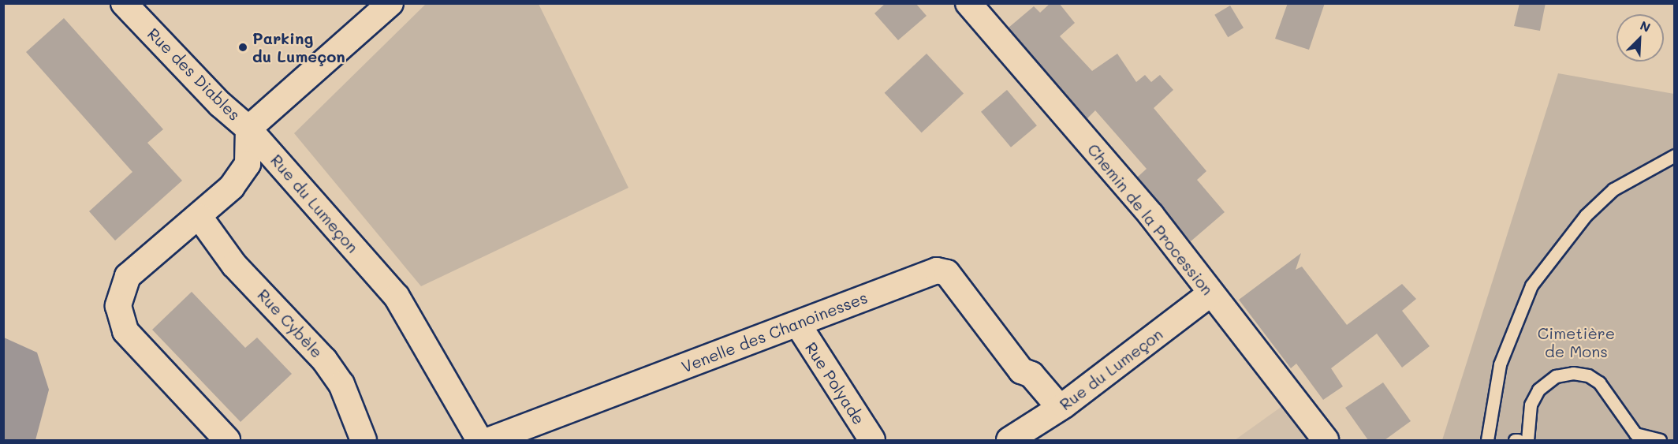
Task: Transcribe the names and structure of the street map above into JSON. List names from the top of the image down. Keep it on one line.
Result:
{"streets":{"street":["Rue des Diables","Rue du Lumeçon","Chemin de la Procession","Rue Cybèle","Venelle des Chanoinesses","Rue Polyade"]},"crossings":[["Rue des Diables","Rue du Lumeçon"],["Rue des Diables","Rue Cybèle"],["Rue du Lumeçon","Chemin de la Procession"],["Rue du Lumeçon","Venelle des Chanoinesses"],["Venelle des Chanoinesses","Rue Polyade"]],"parks":["Cimetière de Mons"],"places":["Parking du Lumeçon"],"north":"top right"}
